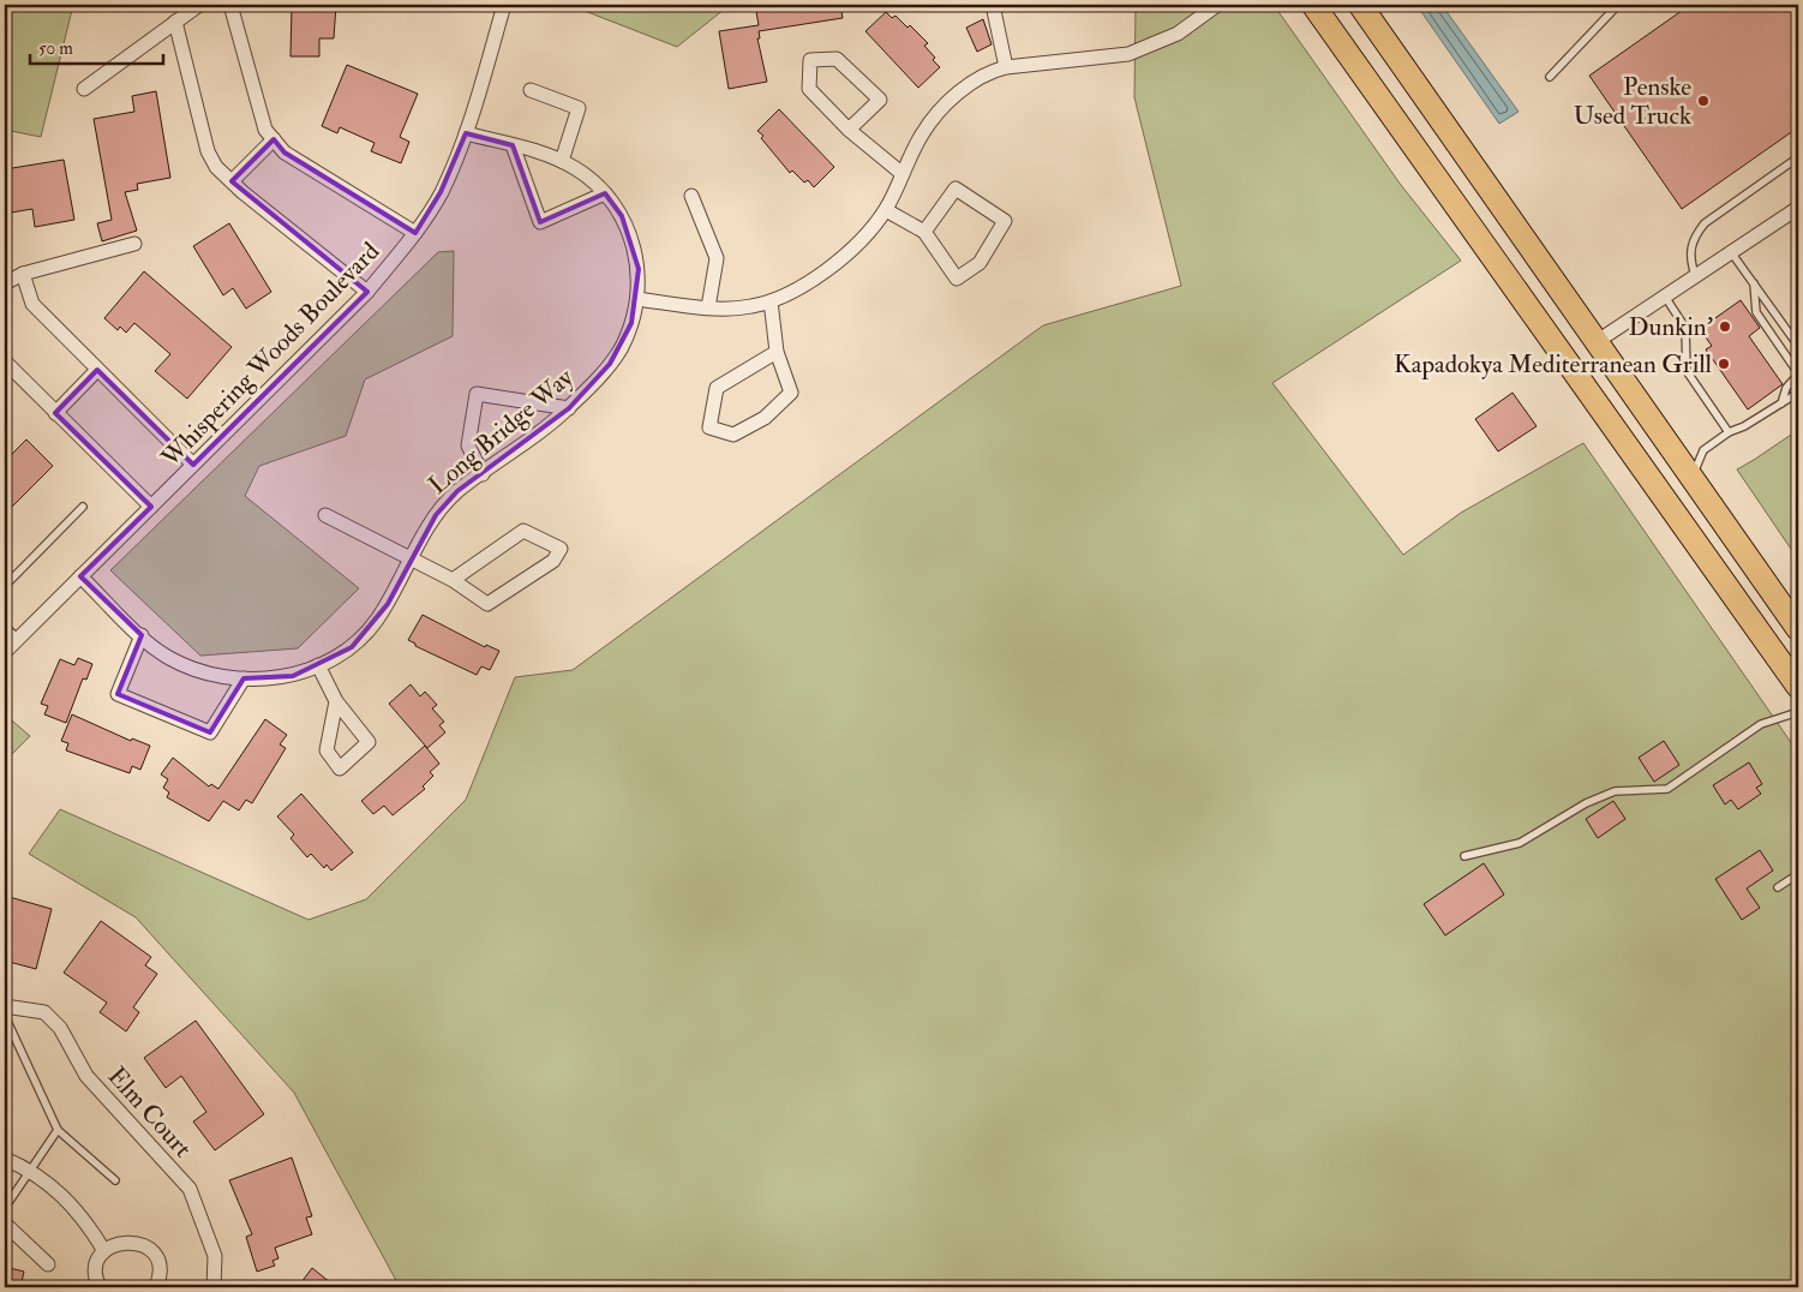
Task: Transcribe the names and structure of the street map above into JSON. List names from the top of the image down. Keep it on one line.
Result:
{"streets":{"street":["Whispering Woods Boulevard","Long Bridge Way","Elm Court"]},"crossings":[["Whispering Woods Boulevard","Long Bridge Way"]],"places":["Penske Used Truck","Dunkin'","Kapadokya Mediterranean Grill"],"scale_bar":"50 m"}
